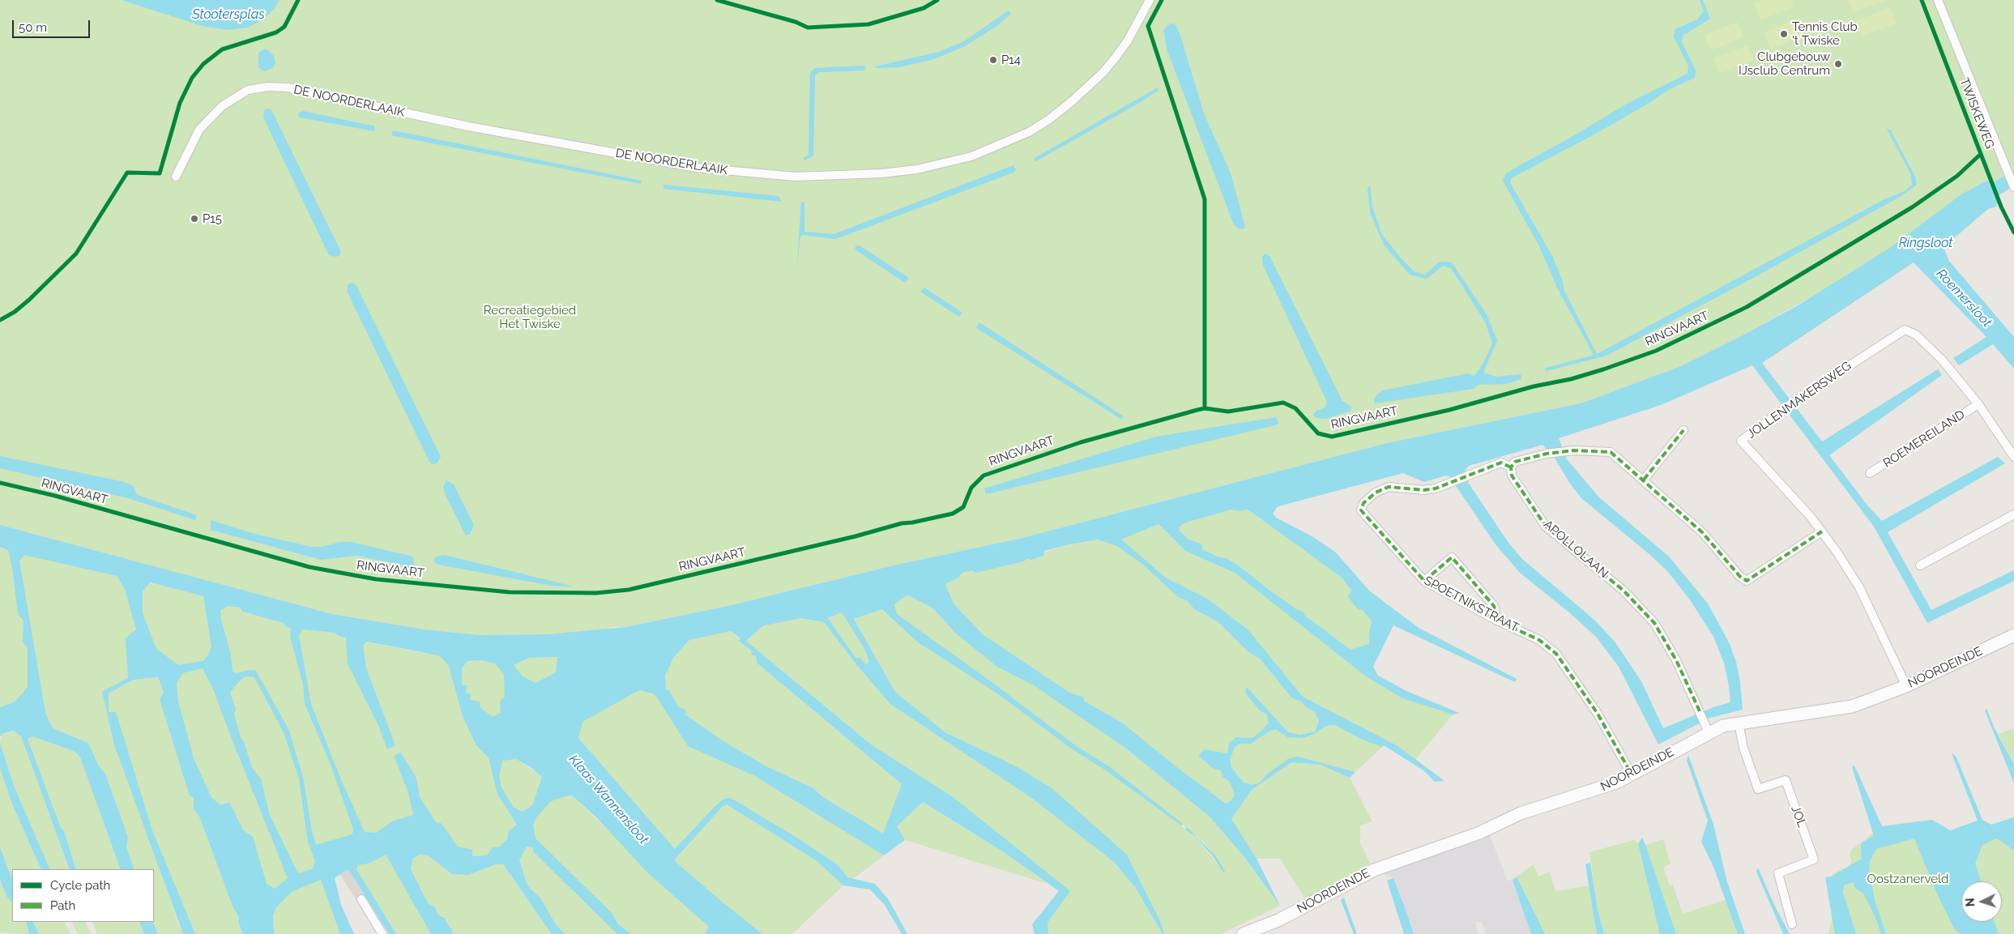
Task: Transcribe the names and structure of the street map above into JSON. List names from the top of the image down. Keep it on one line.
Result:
{"streets":{"street":["DE NOORDERLAAIK","TWISKEWEG","JOLLENMAKERSWEG","ROEMEREILAND","APOLLOLAAN","SPOETNIKSTRAAT","NOORDEINDE","JOL"],"cycle path":["RINGVAART"]},"crossings":[["JOLLENMAKERSWEG","ROEMEREILAND"],["JOLLENMAKERSWEG","NOORDEINDE"],["APOLLOLAAN","SPOETNIKSTRAAT"],["APOLLOLAAN","NOORDEINDE"],["SPOETNIKSTRAAT","NOORDEINDE"],["NOORDEINDE","JOL"]],"water":["Stootersplas","Ringsloot","Roemersloot","Klaas Wannensloot"],"parks":["Recreatiegebied Het Twiske","Oostzanerveld"],"places":["Tennis Club 't Twiske","P14","Clubgebouw IJsclub Centrum","P15"],"legend":["Cycle path","Path"],"scale_bar":"50 m","north":"left"}
